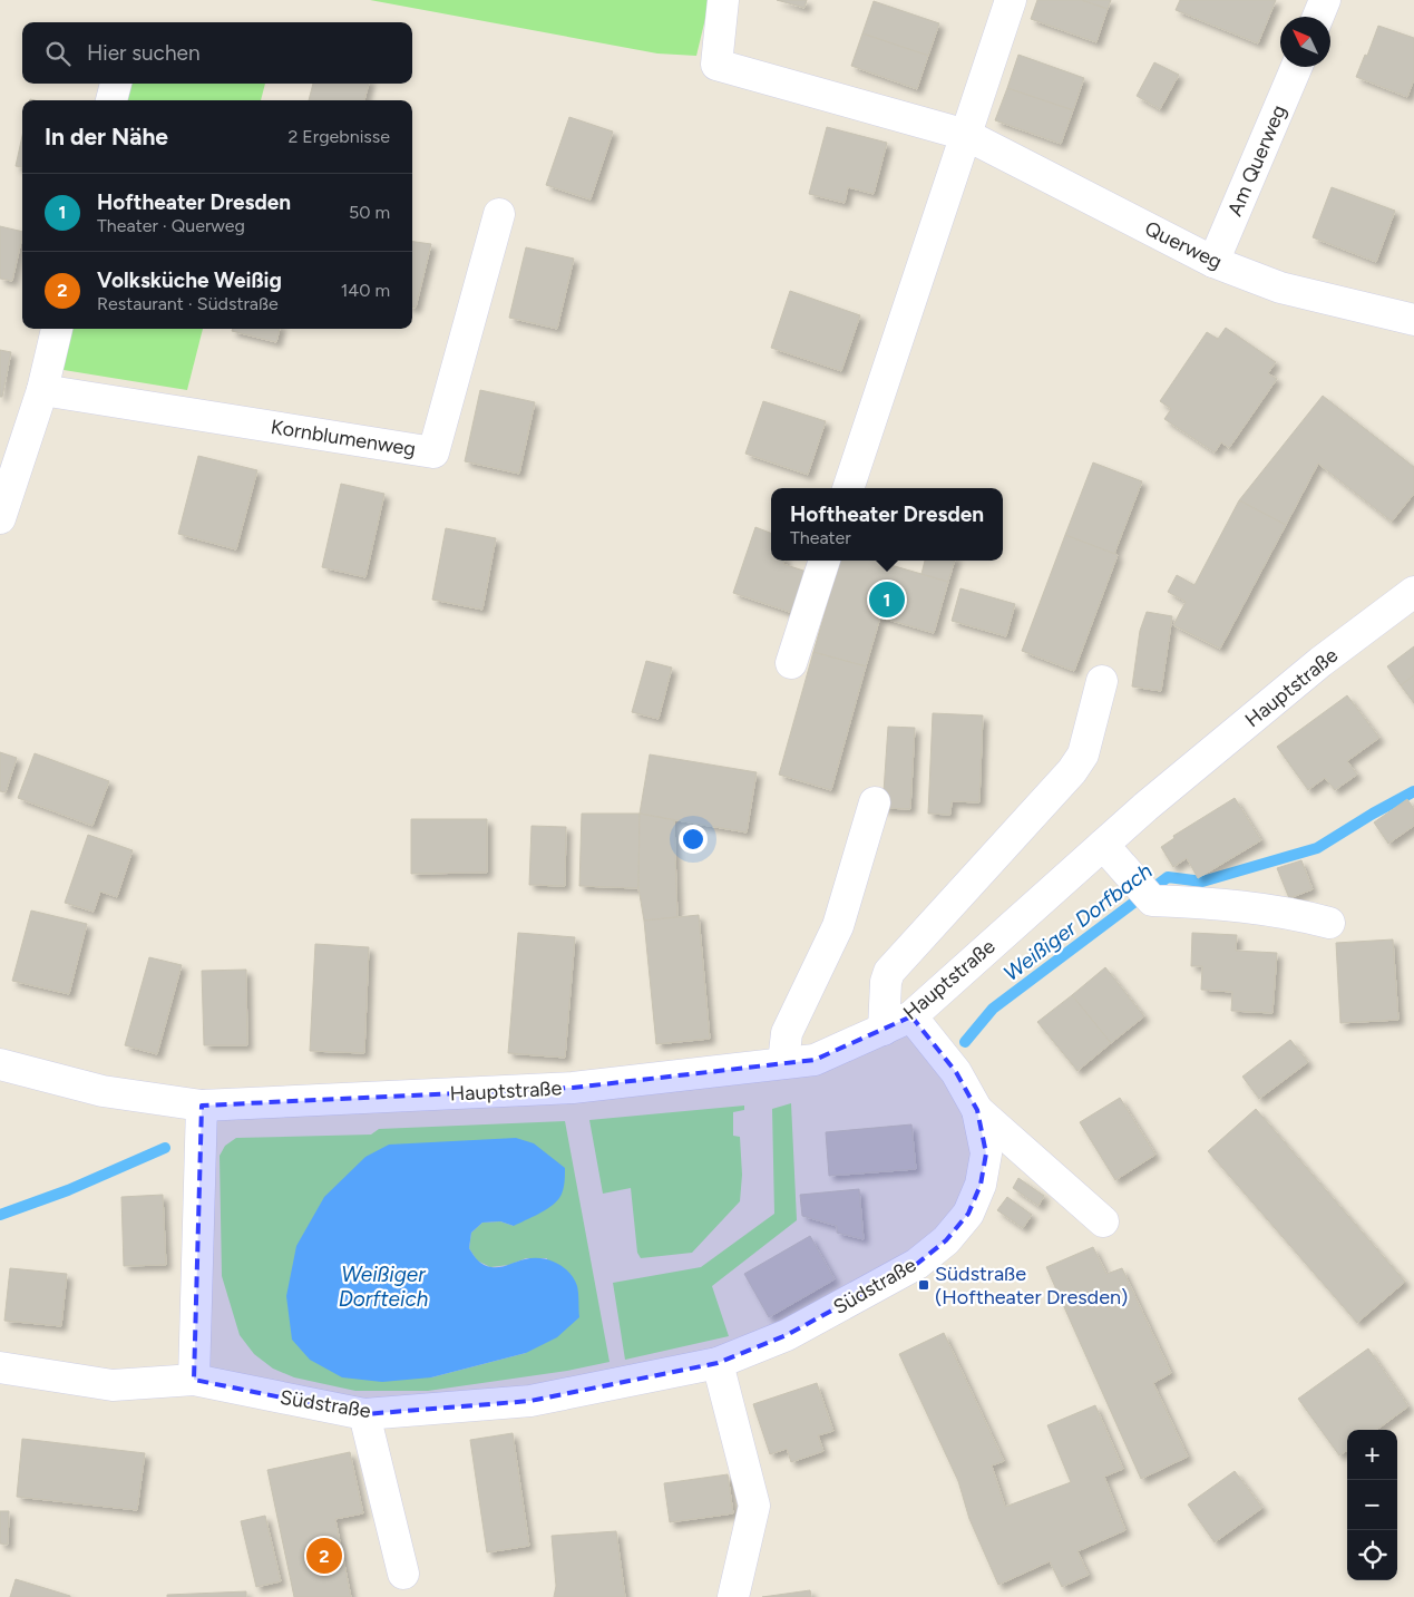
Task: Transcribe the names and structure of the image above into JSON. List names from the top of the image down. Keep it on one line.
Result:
{"streets":{"street":["Am Querweg","Querweg","Kornblumenweg","Hauptstraße","Südstraße"]},"crossings":[["Am Querweg","Querweg"],["Hauptstraße","Südstraße"]],"water":["Weißiger Dorfbach","Weißiger Dorfteich"],"places":{"transit":["Südstraße (Hoftheater Dresden)"]},"north":"top left","page":{"search":"Hier suchen","heading":["In der Nähe","2 Ergebnisse"],"list":[{"mark":"1","name":"Hoftheater Dresden","note":"Theater · Querweg","value":"50 m"},{"mark":"2","name":"Volksküche Weißig","note":"Restaurant · Südstraße","value":"140 m"}],"popup":["Hoftheater Dresden","Theater"],"pins":["1","2"],"map_buttons":["+","−"]}}
